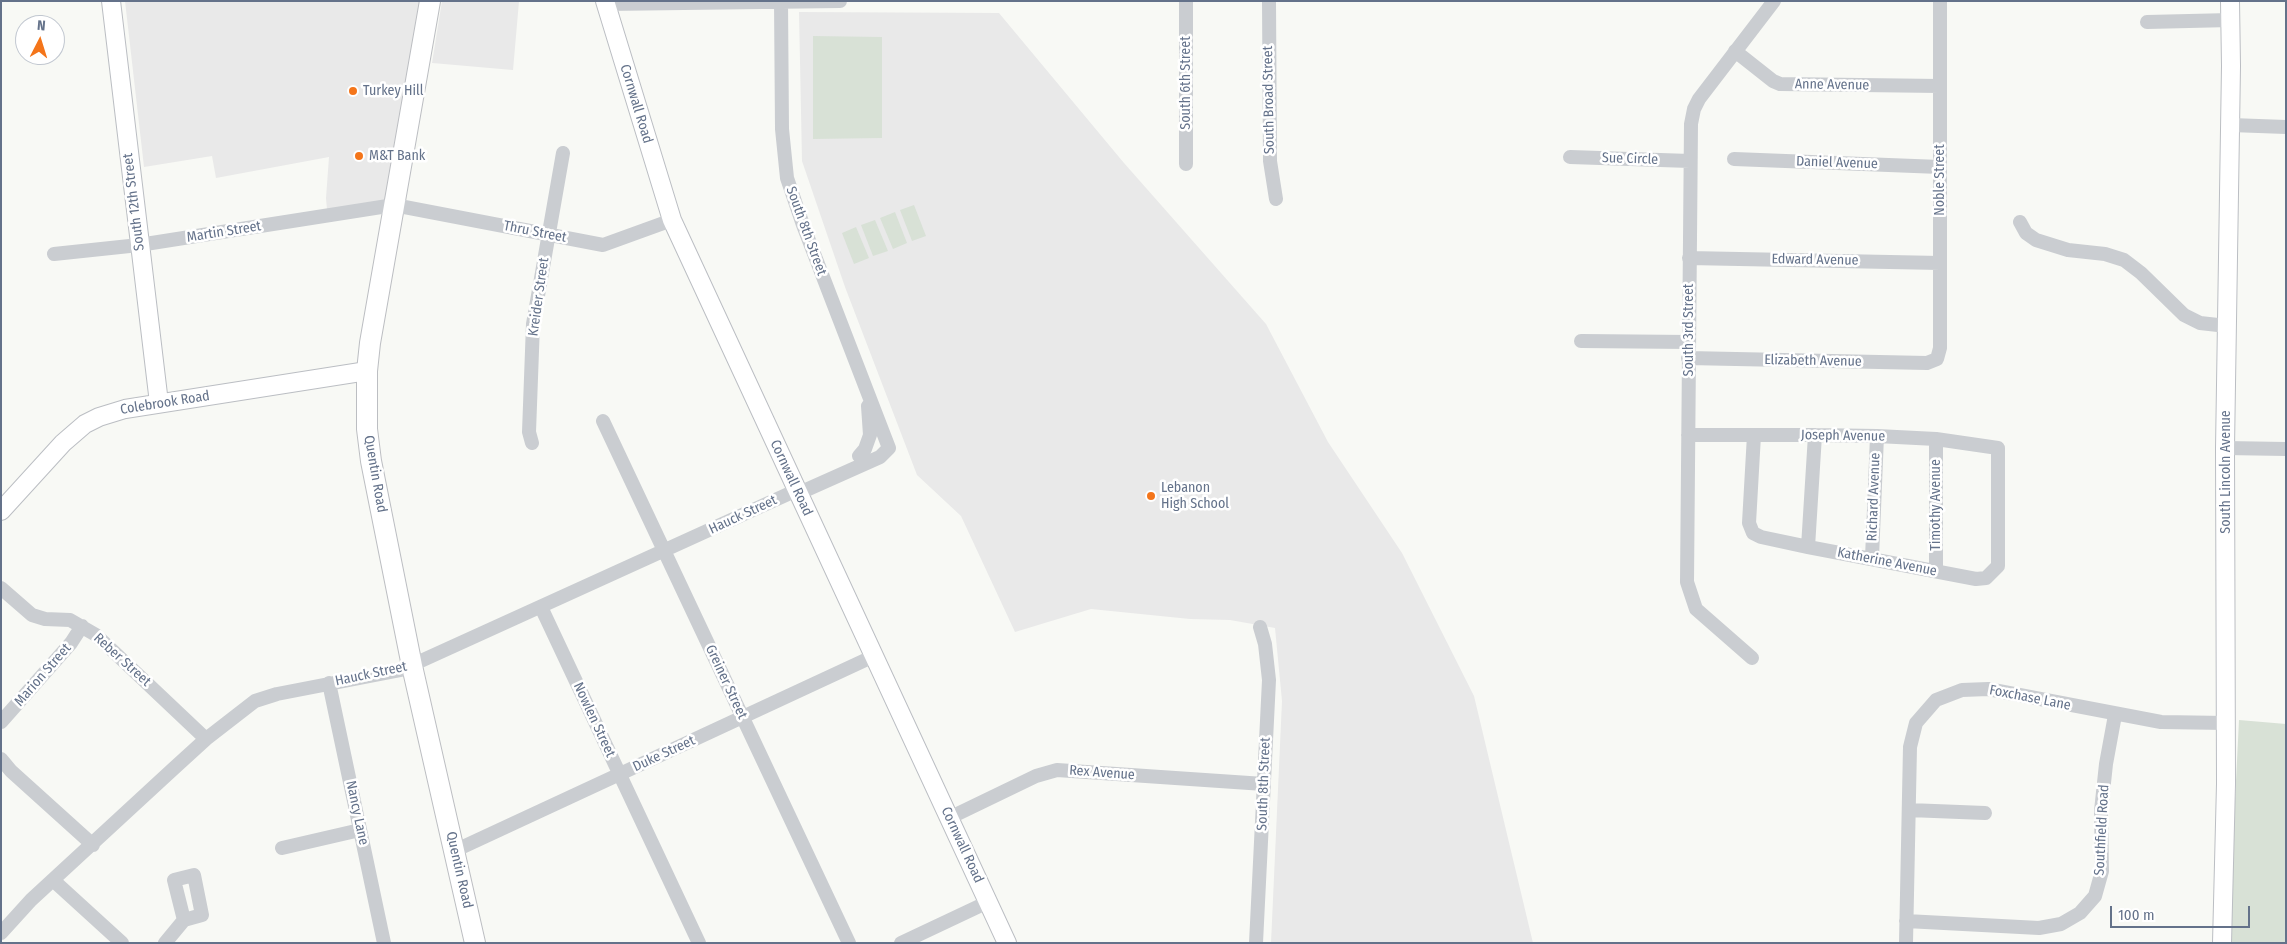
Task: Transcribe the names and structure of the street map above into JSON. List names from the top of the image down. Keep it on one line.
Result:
{"streets":{"highway":["Quentin Road"],"main road":["Cornwall Road","South 12th Street","Colebrook Road","South Lincoln Avenue"],"street":["South 6th Street","Anne Avenue","South Broad Street","Sue Circle","Daniel Avenue","Noble Street","South 8th Street","Martin Street","Thru Street","Edward Avenue","Kreider Street","South 3rd Street","Elizabeth Avenue","Joseph Avenue","Richard Avenue","Timothy Avenue","Hauck Street","Katherine Avenue","Reber Street","Marion Street","Greiner Street","Foxchase Lane","Nowlen Street","Duke Street","Rex Avenue","Nancy Lane","Southfield Road"]},"crossings":[["Anne Avenue","Noble Street"],["Anne Avenue","South 3rd Street"],["Cornwall Road","Thru Street"],["Cornwall Road","Hauck Street"],["Cornwall Road","Duke Street"],["Cornwall Road","Rex Avenue"],["Sue Circle","South 3rd Street"],["Daniel Avenue","Noble Street"],["Noble Street","Edward Avenue"],["Noble Street","Elizabeth Avenue"],["South 12th Street","Martin Street"],["South 12th Street","Colebrook Road"],["South 8th Street","Hauck Street"],["South 8th Street","Rex Avenue"],["Martin Street","Thru Street"],["Martin Street","Quentin Road"],["Thru Street","Kreider Street"],["Thru Street","Quentin Road"],["Edward Avenue","South 3rd Street"],["South 3rd Street","Elizabeth Avenue"],["South 3rd Street","Joseph Avenue"],["Colebrook Road","Quentin Road"],["Joseph Avenue","Richard Avenue"],["Joseph Avenue","Timothy Avenue"],["Joseph Avenue","Katherine Avenue"],["South Lincoln Avenue","Foxchase Lane"],["Quentin Road","Hauck Street"],["Quentin Road","Duke Street"],["Richard Avenue","Katherine Avenue"],["Timothy Avenue","Katherine Avenue"],["Hauck Street","Reber Street"],["Hauck Street","Greiner Street"],["Hauck Street","Nowlen Street"],["Hauck Street","Nancy Lane"],["Reber Street","Marion Street"],["Greiner Street","Duke Street"],["Foxchase Lane","Southfield Road"],["Nowlen Street","Duke Street"]],"places":["Turkey Hill","M&T Bank","Lebanon High School"],"scale_bar":"100 m","north":"top"}
